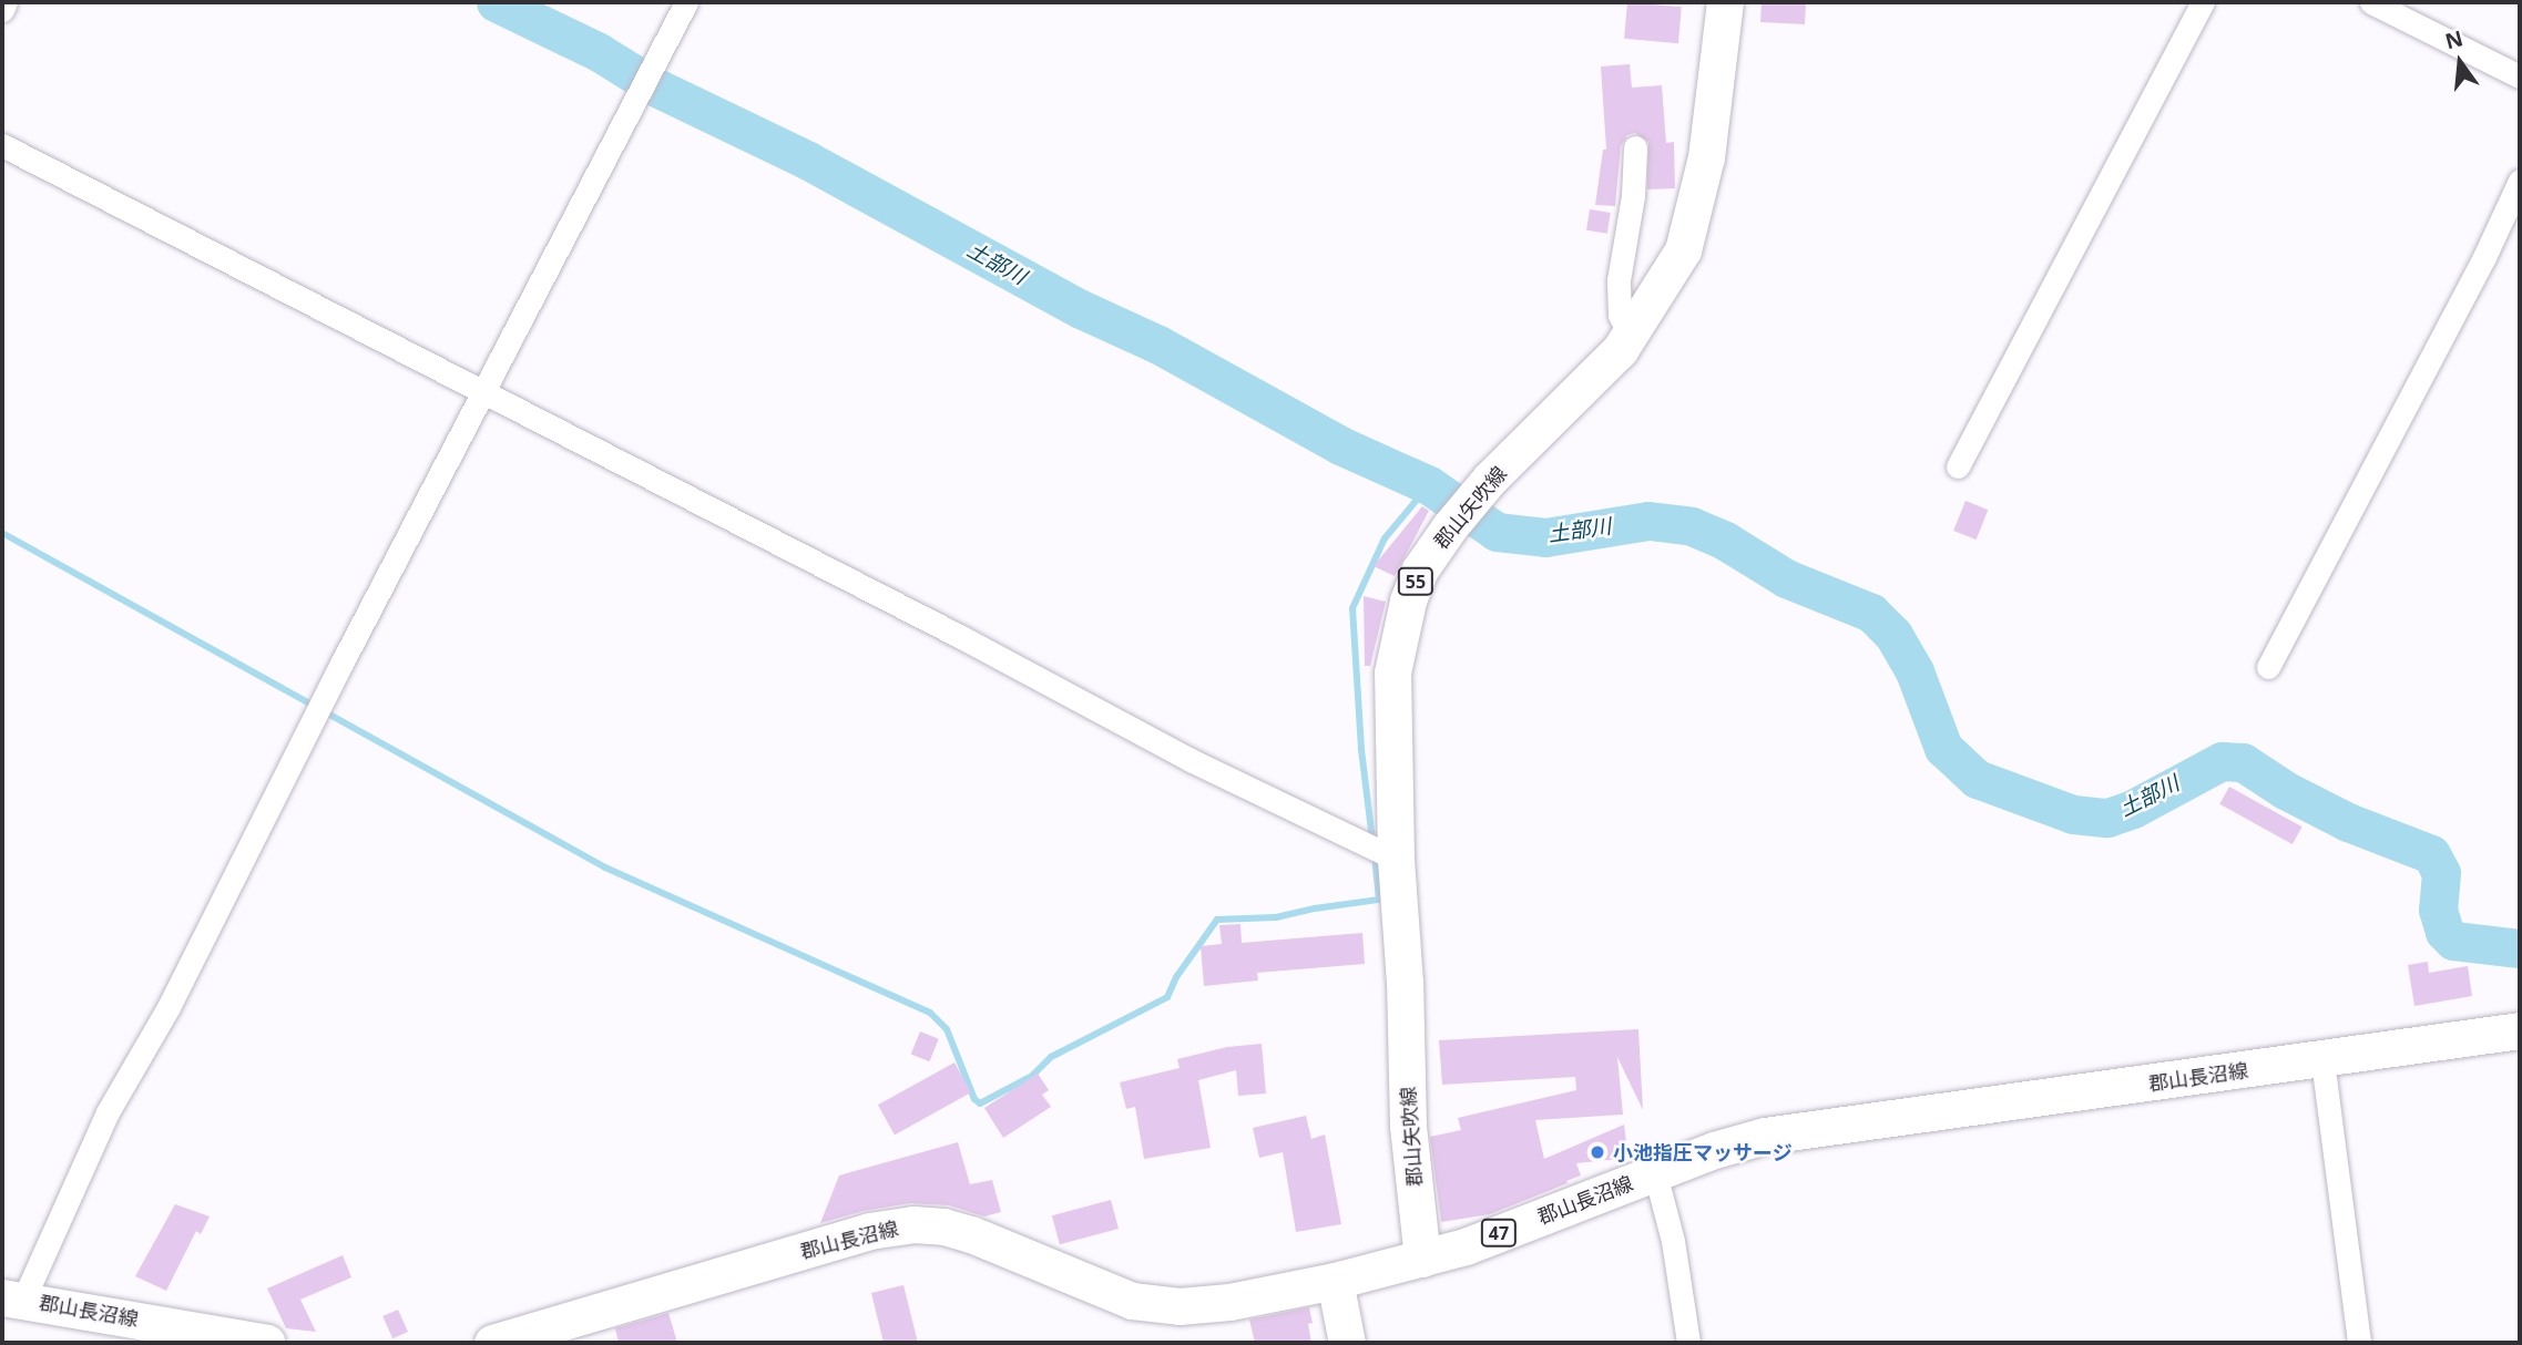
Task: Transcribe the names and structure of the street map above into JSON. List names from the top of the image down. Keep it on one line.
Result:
{"streets":{"main road":["郡山矢吹線","55","郡山長沼線","47"]},"crossings":[["郡山矢吹線","郡山長沼線"]],"water":["土部川"],"places":["小池指圧マッサージ"],"north":"top"}
